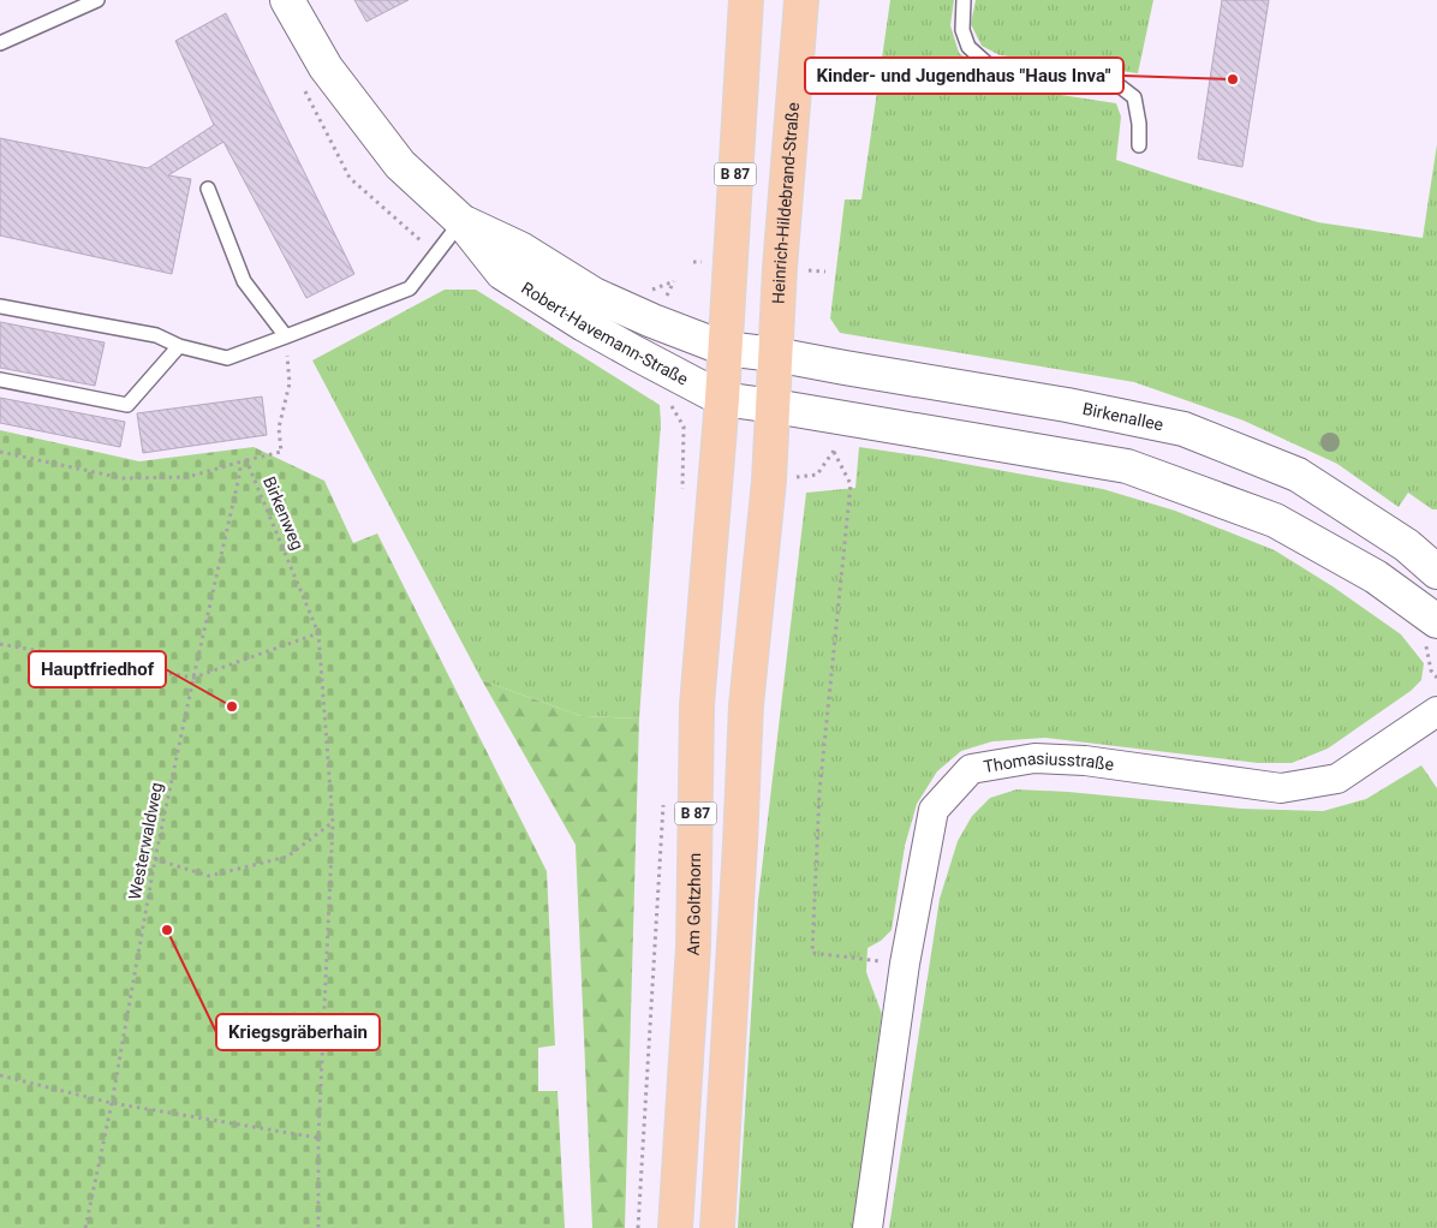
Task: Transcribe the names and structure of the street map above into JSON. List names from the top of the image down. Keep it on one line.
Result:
{"streets":{"main road":["B 87","Heinrich-Hildebrand-Straße","Am Goltzhorn"],"street":["Robert-Havemann-Straße","Birkenallee","Thomasiusstraße"],"path":["Birkenweg","Westerwaldweg"]},"crossings":[["B 87","Heinrich-Hildebrand-Straße"],["B 87","Robert-Havemann-Straße"],["B 87","Am Goltzhorn"],["Heinrich-Hildebrand-Straße","Robert-Havemann-Straße"],["Heinrich-Hildebrand-Straße","Birkenallee"],["Robert-Havemann-Straße","Birkenallee"],["Robert-Havemann-Straße","Am Goltzhorn"],["Birkenweg","Westerwaldweg"]],"places":["Kinder- und Jugendhaus \"Haus Inva\"","Hauptfriedhof","Kriegsgräberhain"]}
